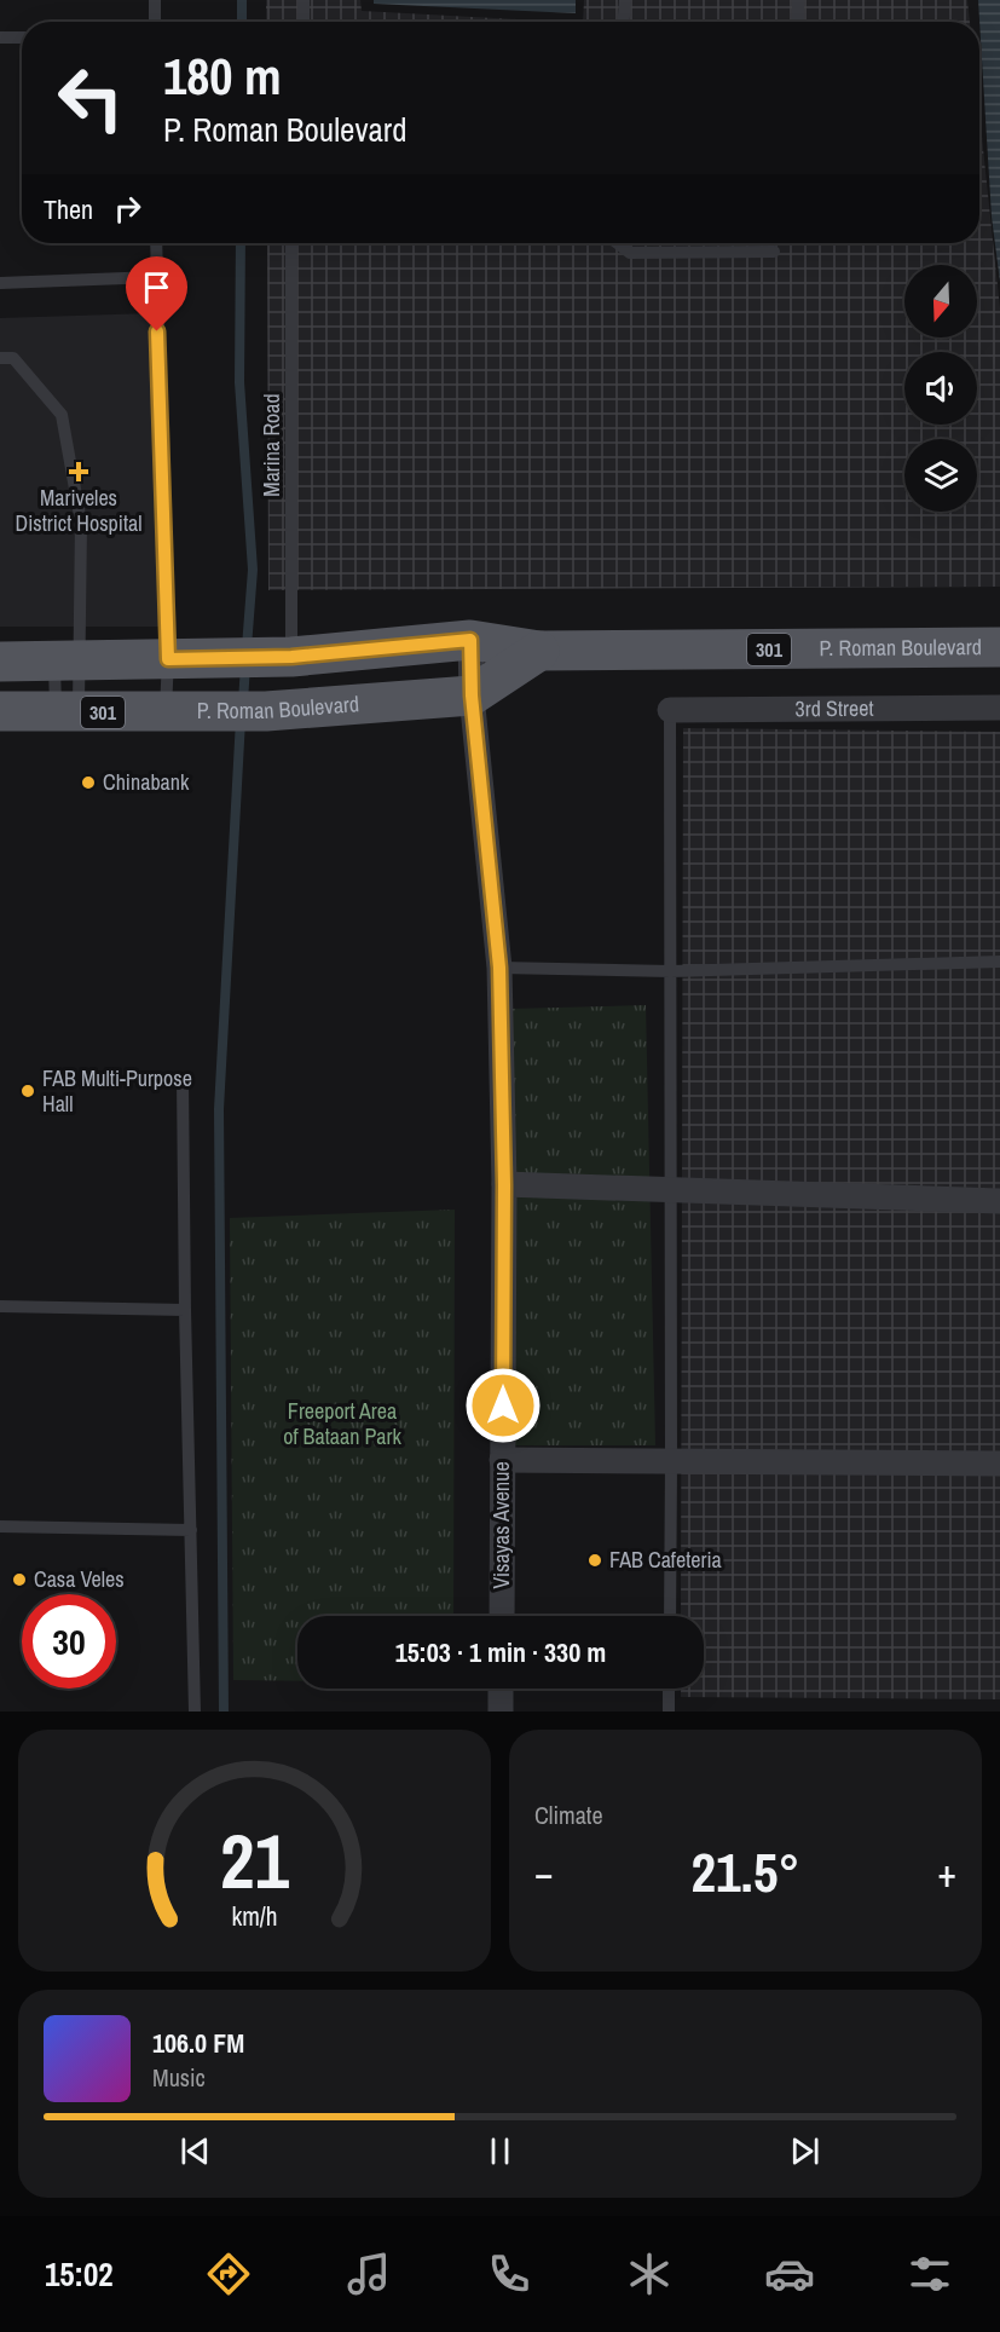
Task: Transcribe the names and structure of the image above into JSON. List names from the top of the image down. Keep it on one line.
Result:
{"streets":{"main road":["P. Roman Boulevard","301"],"street":["3rd Street","Visayas Avenue"],"lane":["Marina Road"]},"crossings":[["Marina Road","P. Roman Boulevard"],["P. Roman Boulevard","Visayas Avenue"]],"parks":["Freeport Area of Bataan Park"],"places":{"health":["Mariveles District Hospital"],"other":["Chinabank","FAB Multi-Purpose Hall","FAB Cafeteria","Casa Veles"]},"north":"bottom","page":{"turn":["180 m","P. Roman Boulevard"],"then":"Then","limit":"30","trip":"15:03 · 1 min · 330 m","tile":"Climate","heat":["−","21.5°","+"],"song":["106.0 FM","Music"],"tabs":"15:02","gauge":["21","km/h"]}}
